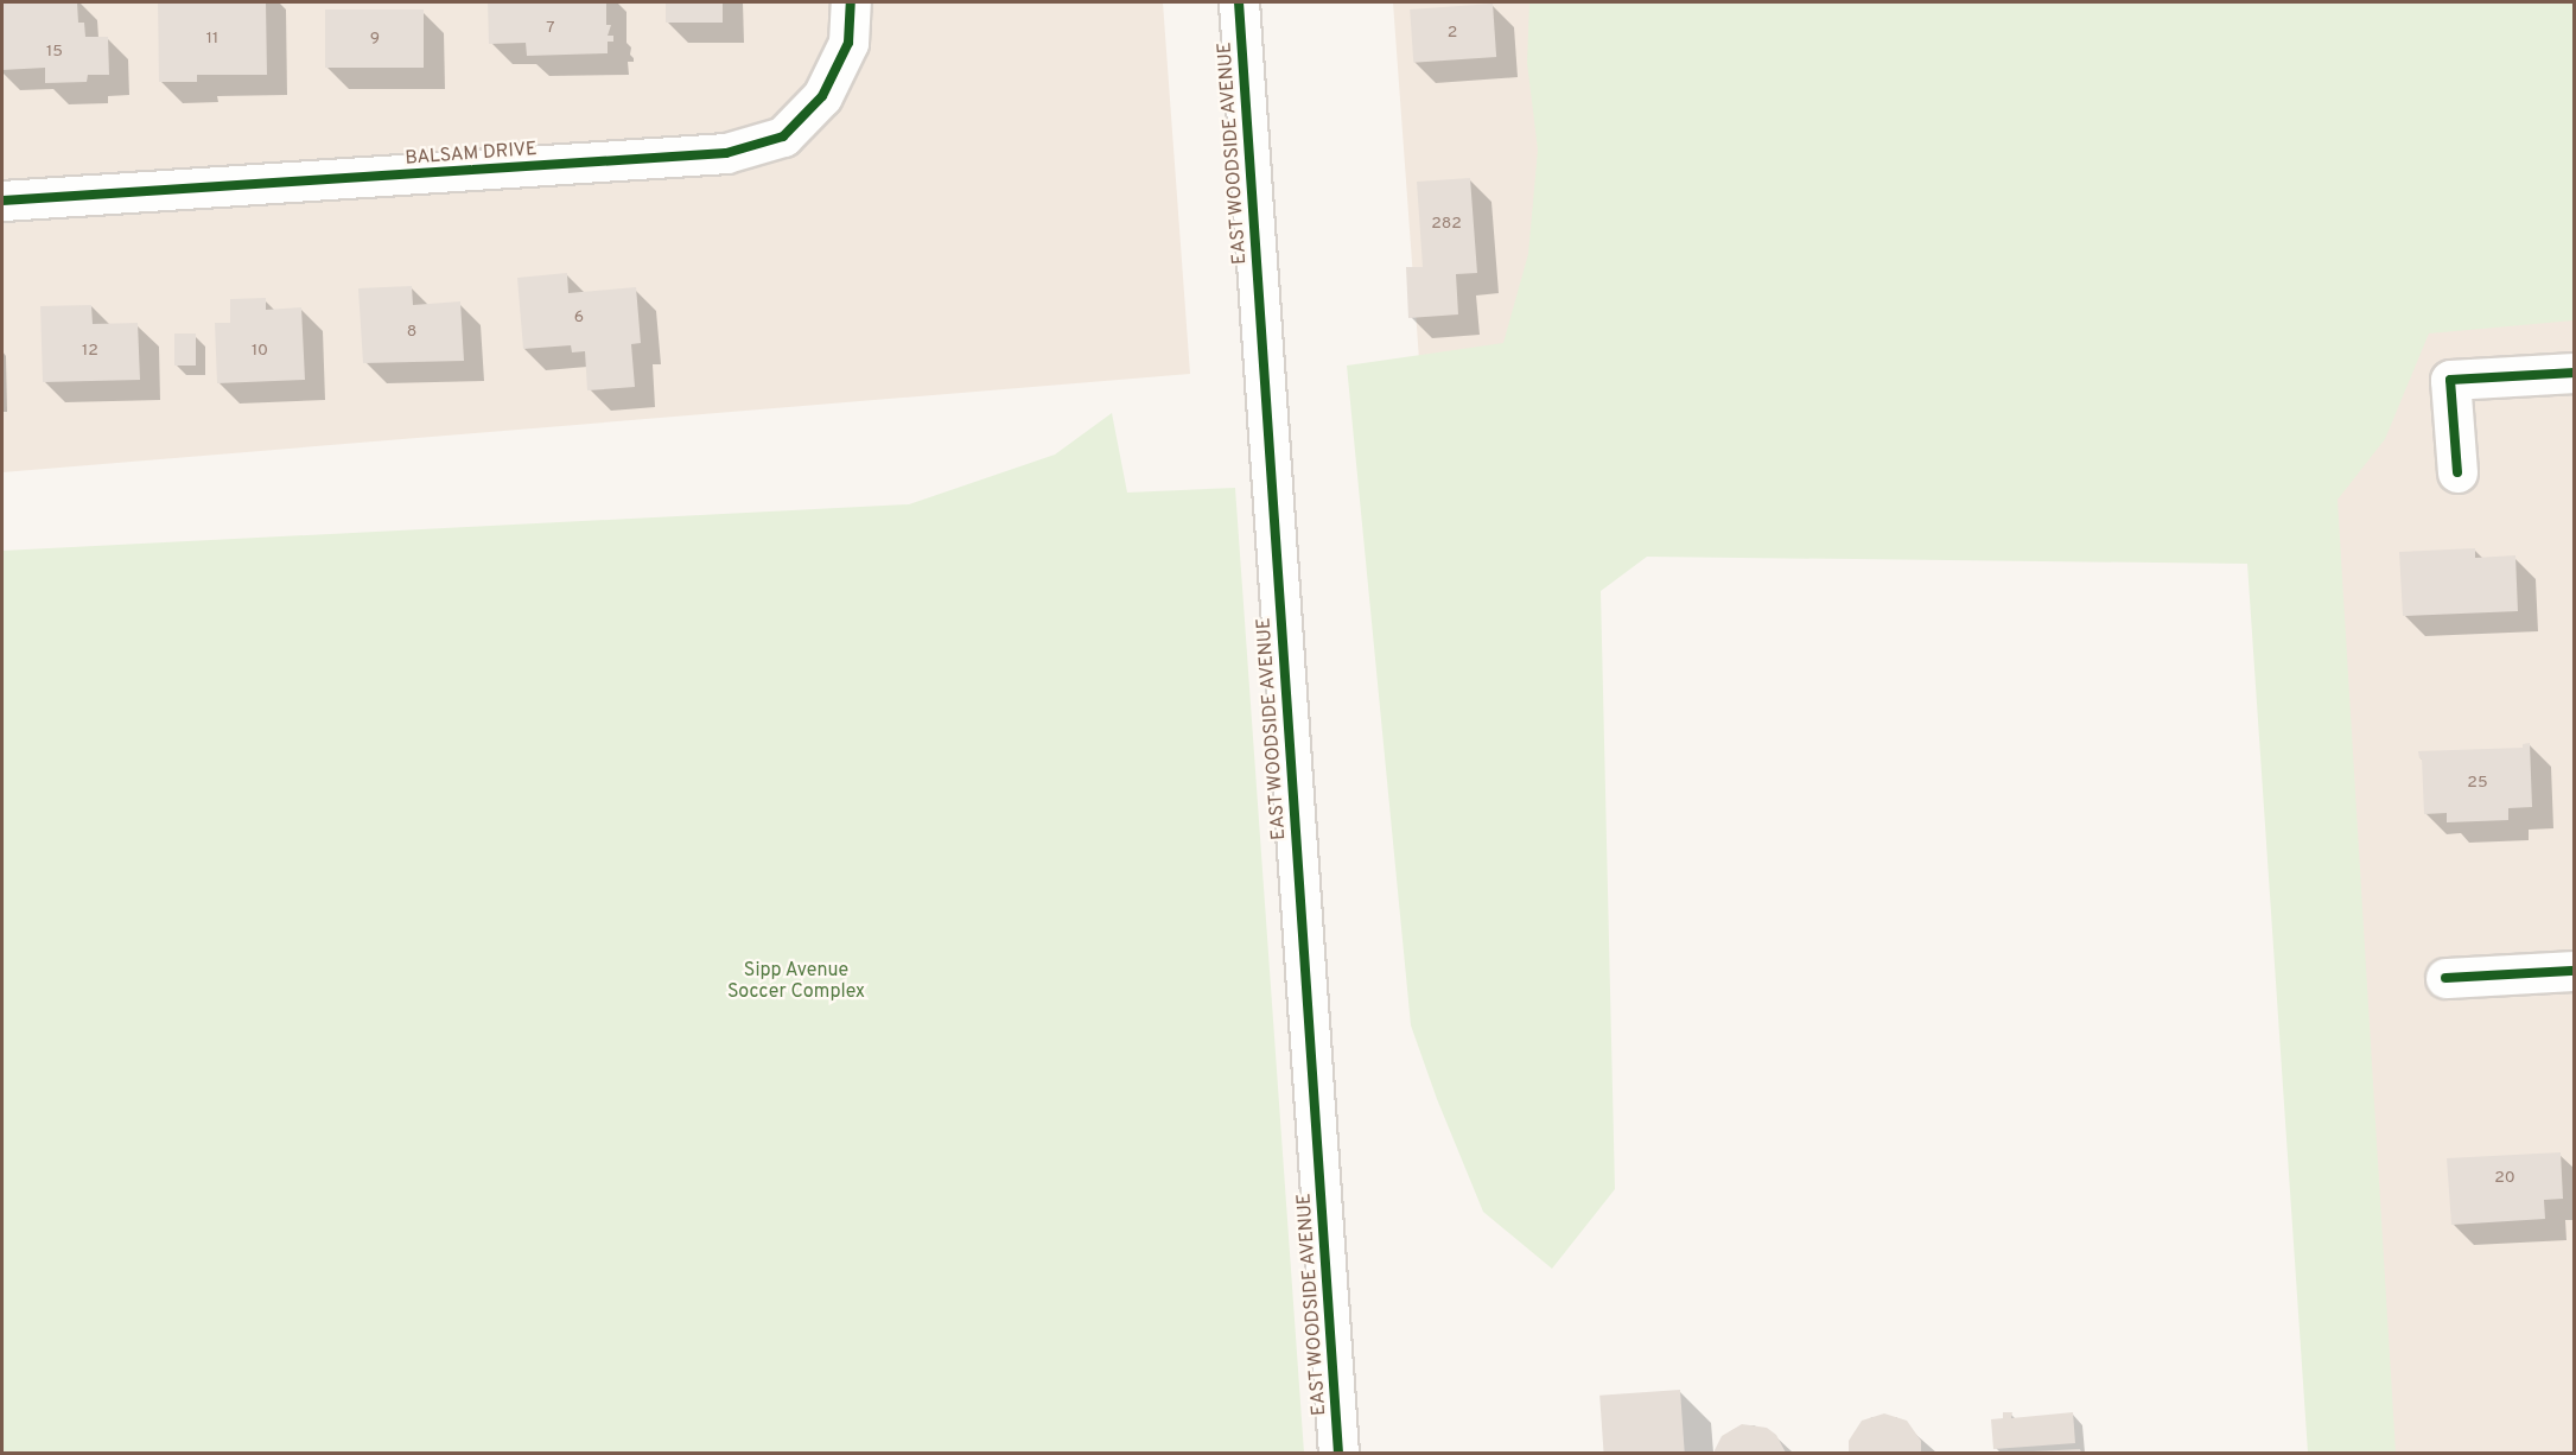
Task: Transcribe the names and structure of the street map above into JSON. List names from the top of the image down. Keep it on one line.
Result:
{"streets":{"main road":["EAST WOODSIDE AVENUE","BALSAM DRIVE"]},"parks":["Sipp Avenue Soccer Complex"],"house_numbers":["7","2","11","9","15","282","6","8","12","10","25","20"]}
